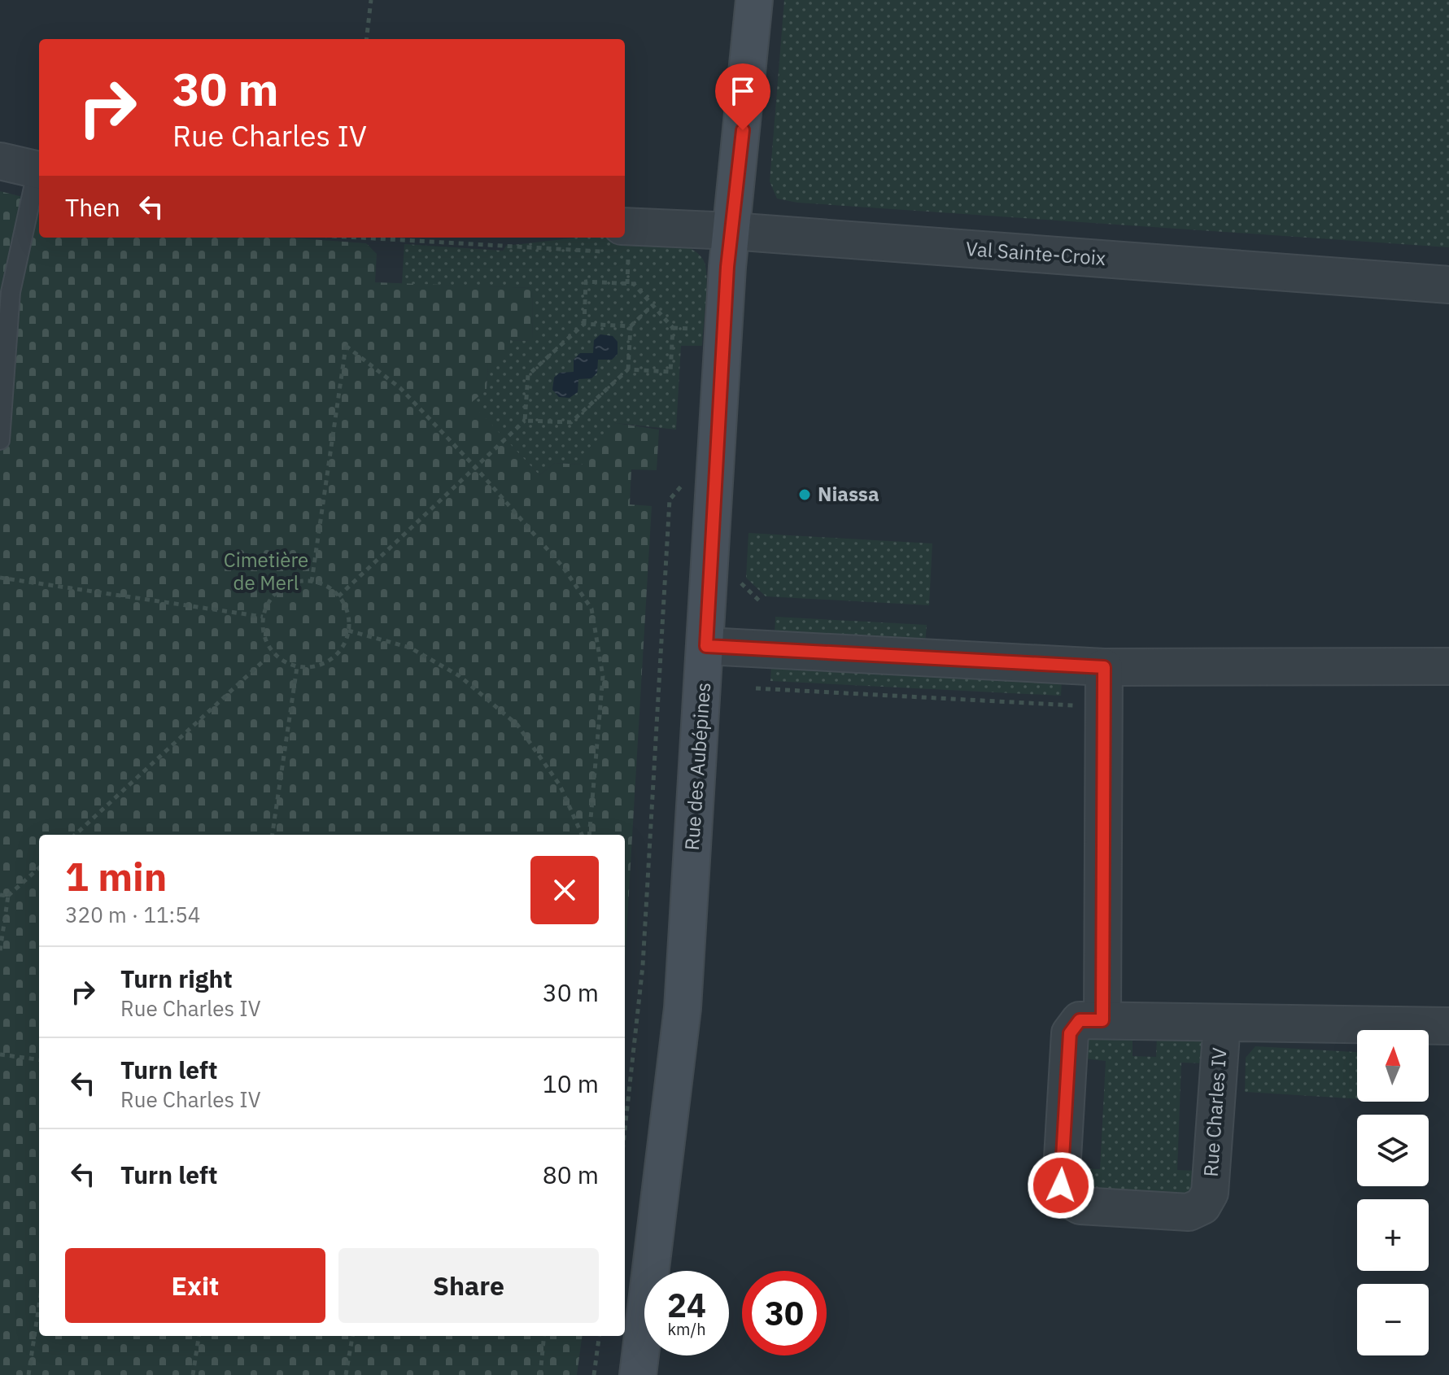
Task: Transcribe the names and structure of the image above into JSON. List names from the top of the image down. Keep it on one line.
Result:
{"streets":{"street":["Val Sainte-Croix","Rue des Aubépines","Rue Charles IV"]},"crossings":[["Val Sainte-Croix","Rue des Aubépines"]],"parks":["Cimetière de Merl"],"places":["Niassa"],"north":"top","page":{"turn":["30 m","Rue Charles IV"],"then":"Then","heading":["1 min","320 m · 11:54"],"list":[{"name":"Turn right","note":"Rue Charles IV","value":"30 m"},{"name":"Turn left","note":"Rue Charles IV","value":"10 m"},{"name":"Turn left","value":"80 m"}],"map_buttons":["+","−"],"buttons":["Exit","Share"],"speed":"24 km/h","limit":"30"}}
